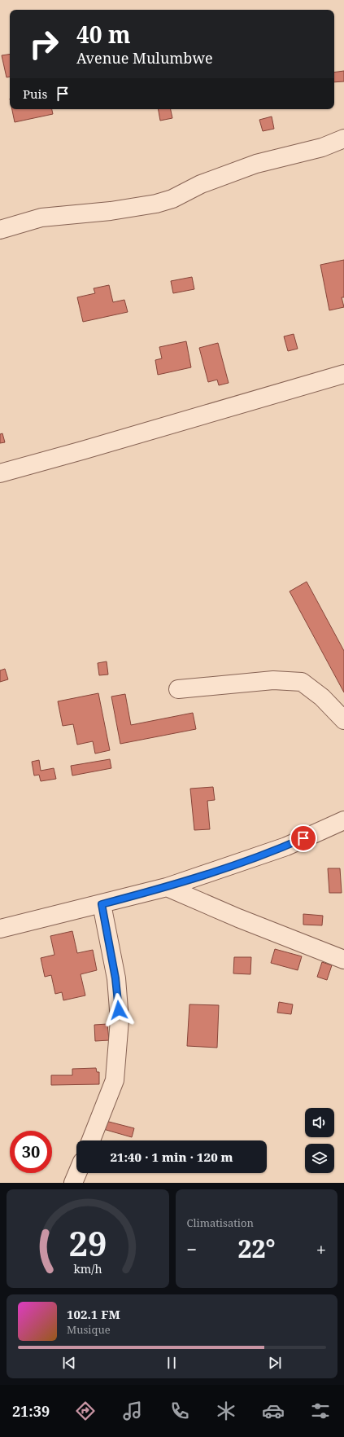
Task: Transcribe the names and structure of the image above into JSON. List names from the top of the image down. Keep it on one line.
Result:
{"page":{"turn":["40 m","Avenue Mulumbwe"],"then":"Puis","limit":"30","trip":"21:40 · 1 min · 120 m","tile":"Climatisation","heat":["−","22°","+"],"song":["102.1 FM","Musique"],"tabs":"21:39","gauge":["29","km/h"]}}
